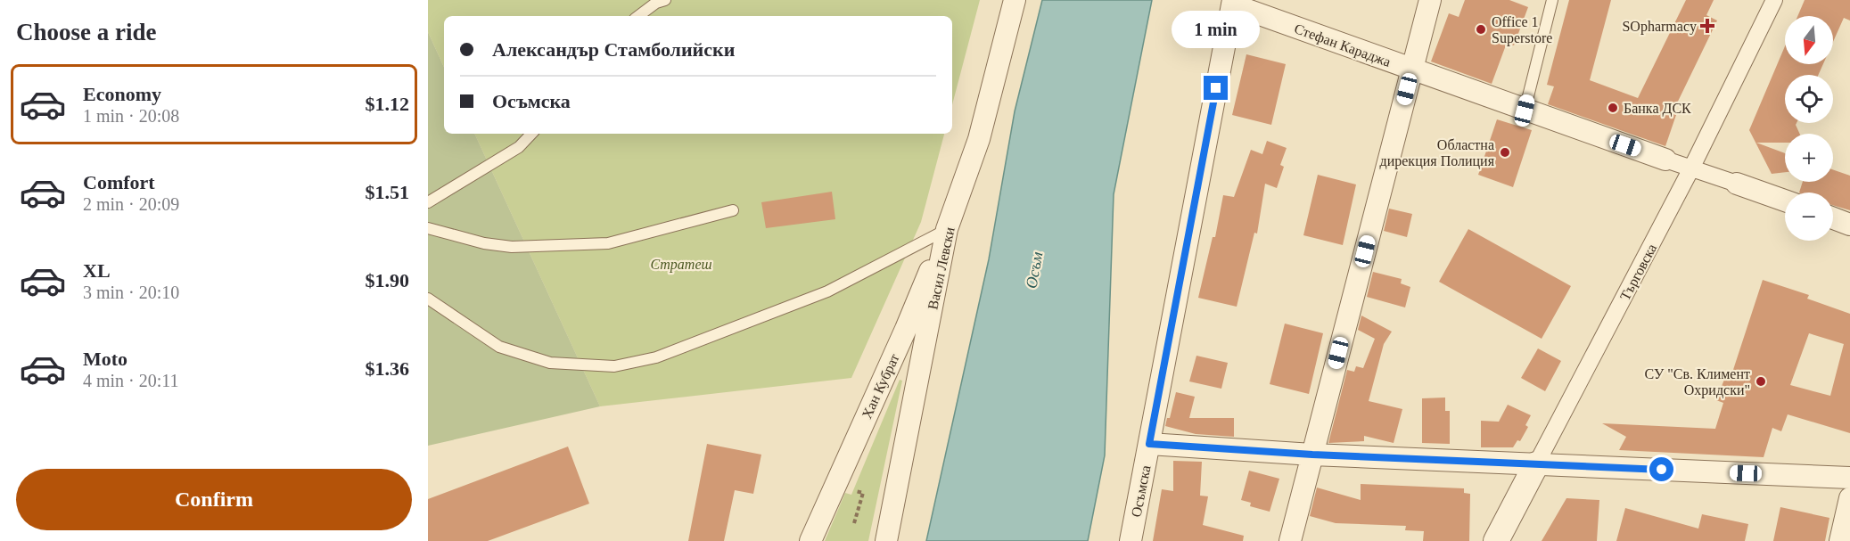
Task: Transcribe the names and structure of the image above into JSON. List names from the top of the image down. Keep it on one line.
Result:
{"streets":{"street":["Стефан Караджа","Васил Левски","Търговска","Хан Кубрат","Осъмска"]},"crossings":[["Стефан Караджа","Осъмска"],["Васил Левски","Хан Кубрат"]],"water":["Осъм"],"parks":["Стратеш"],"places":{"health":["SOpharmacy"],"other":["Office 1 Superstore","Банка ДСК","Областна дирекция Полиция","СУ \"Св. Климент Охридски\""]},"north":"bottom","page":{"heading":"Choose a ride","bubble":"1 min","map_buttons":["+","−"],"banner":["Александър Стамболийски","Осъмска"],"list":[{"name":"Economy","note":"1 min · 20:08","value":"$1.12"},{"name":"Comfort","note":"2 min · 20:09","value":"$1.51"},{"name":"XL","note":"3 min · 20:10","value":"$1.90"},{"name":"Moto","note":"4 min · 20:11","value":"$1.36"}],"buttons":"Confirm"}}
